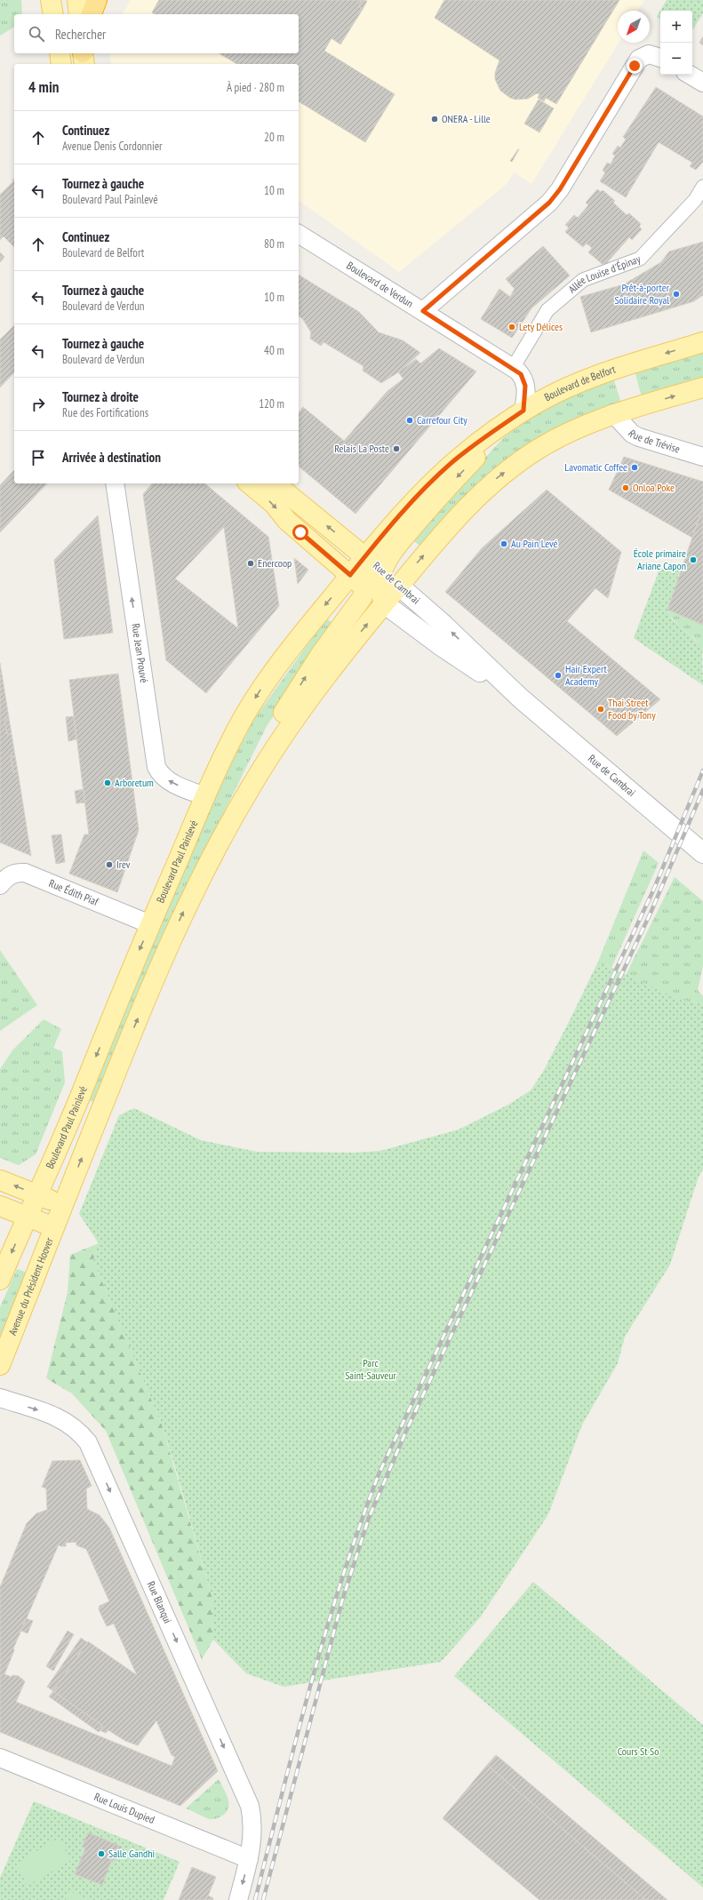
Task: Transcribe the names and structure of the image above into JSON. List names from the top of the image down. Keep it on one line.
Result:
{"streets":{"main road":["Boulevard de Belfort","Rue de Cambrai","Boulevard Paul Painlevé","Avenue du Président Hoover"],"street":["Allée Louise d'Épinay","Boulevard de Verdun","Rue de Trévise","Rue Jean Prouvé","Rue Édith Piaf","Rue Blanqui","Rue Louis Dupied"]},"crossings":[["Allée Louise d'Épinay","Boulevard de Verdun"],["Boulevard de Verdun","Boulevard de Belfort"],["Boulevard de Belfort","Rue de Cambrai"],["Boulevard de Belfort","Boulevard Paul Painlevé"],["Rue de Cambrai","Boulevard Paul Painlevé"],["Rue Jean Prouvé","Boulevard Paul Painlevé"],["Boulevard Paul Painlevé","Rue Édith Piaf"],["Rue Blanqui","Rue Louis Dupied"]],"one_way":["Rue Jean Prouvé","Rue Blanqui"],"parks":["Parc Saint-Sauveur","Cours St So"],"places":["ONERA - Lille","Prêt-à-porter Solidaire Royal","Lety Délices","Carrefour City","Relais La Poste","Lavomatic Coffee","Onloa Poke","Au Pain Levé","École primaire Ariane Capon","Enercoop","Hair Expert Academy","Thai Street Food by Tony","Arboretum","Irev","Salle Gandhi"],"north":"bottom left","page":{"map_buttons":["+","−"],"search":"Rechercher","heading":["4 min","À pied · 280 m"],"list":[["Continuez","Avenue Denis Cordonnier","20 m"],["Tournez à gauche","Boulevard Paul Painlevé","10 m"],["Continuez","Boulevard de Belfort","80 m"],["Tournez à gauche","Boulevard de Verdun","10 m"],["Tournez à gauche","Boulevard de Verdun","40 m"],["Tournez à droite","Rue des Fortifications","120 m"],"Arrivée à destination"]}}
